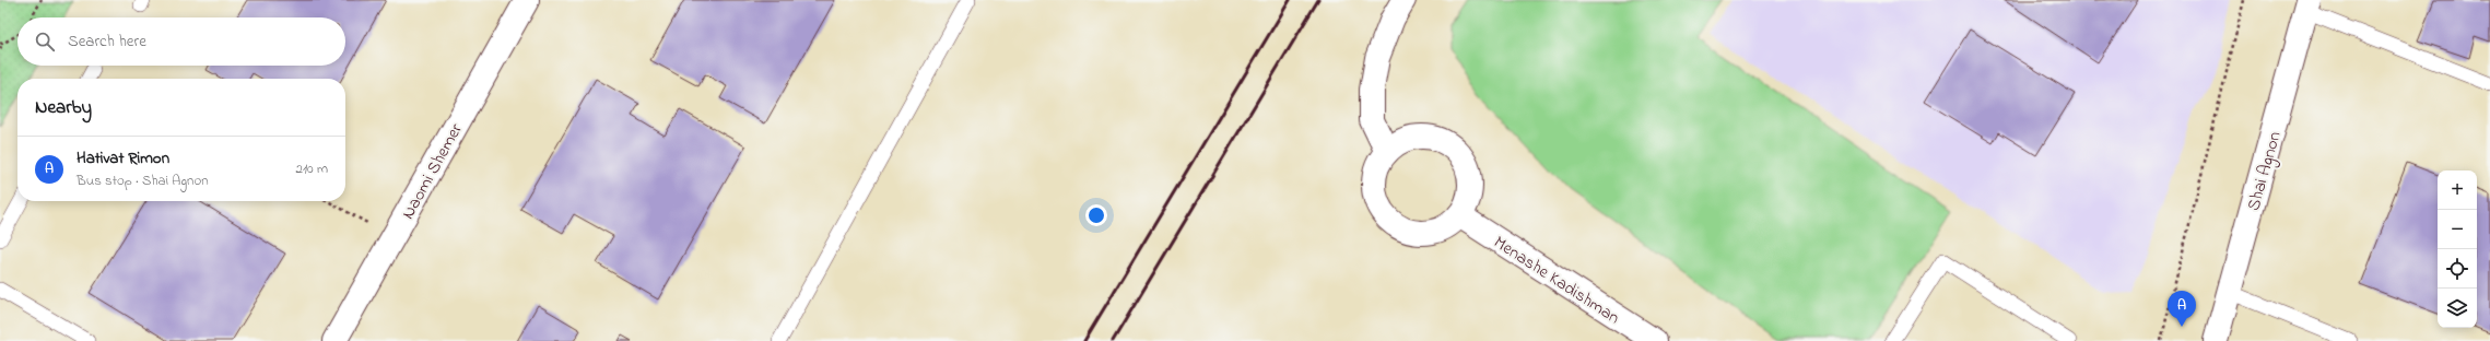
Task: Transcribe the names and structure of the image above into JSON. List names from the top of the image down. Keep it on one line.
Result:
{"streets":{"street":["Naomi Shemer","Shai Agnon","Menashe Kadishman"]},"page":{"search":"Search here","heading":"Nearby","list":[{"mark":"A","name":"Hativat Rimon","note":"Bus stop · Shai Agnon","value":"210 m"}],"map_buttons":["+","−"],"pins":"A"}}
